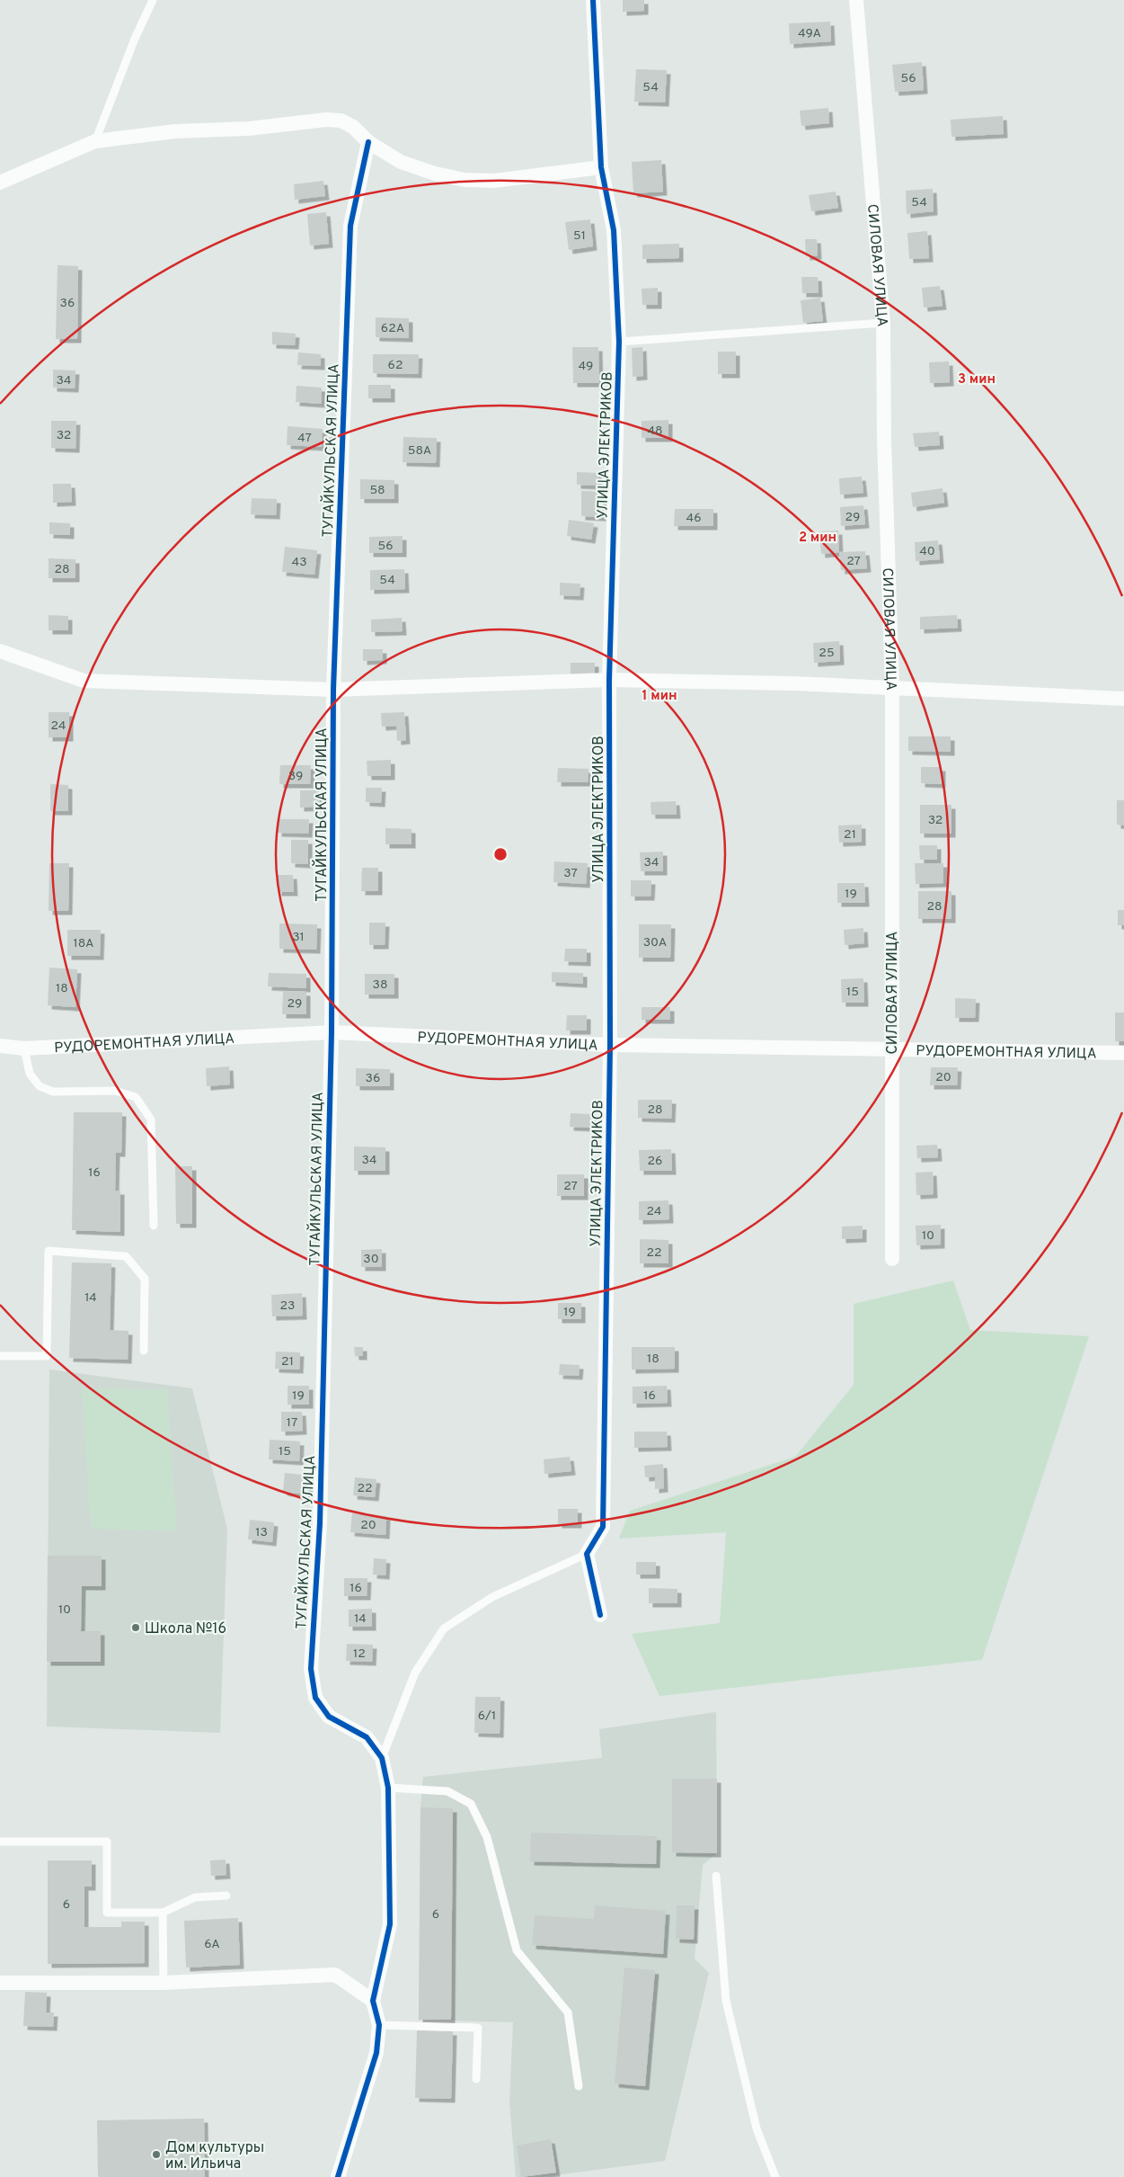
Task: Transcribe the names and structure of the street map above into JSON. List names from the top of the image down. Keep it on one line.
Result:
{"streets":{"street":["СИЛОВАЯ УЛИЦА","УЛИЦА ЭЛЕКТРИКОВ","ТУГАЙКУЛЬСКАЯ УЛИЦА","РУДОРЕМОНТНАЯ УЛИЦА"]},"crossings":[["СИЛОВАЯ УЛИЦА","РУДОРЕМОНТНАЯ УЛИЦА"],["УЛИЦА ЭЛЕКТРИКОВ","РУДОРЕМОНТНАЯ УЛИЦА"],["ТУГАЙКУЛЬСКАЯ УЛИЦА","РУДОРЕМОНТНАЯ УЛИЦА"]],"places":["Школа №16","Дом культуры им. Ильича"],"house_numbers":["49А","56","54","54","51","36","62А","62","49","34","48","32","47","58А","58","29","46","56","40","27","43","28","54","25","24","39","32","21","34","37","19","28","31","30А","18А","38","18","15","29","20","36","28","34","26","16","27","24","10","22","30","14","23","19","18","21","19","16","17","15","22","20","13","16","10","14","12","6/1","6","6","6А"],"rings":["3 мин","2 мин","1 мин"]}
